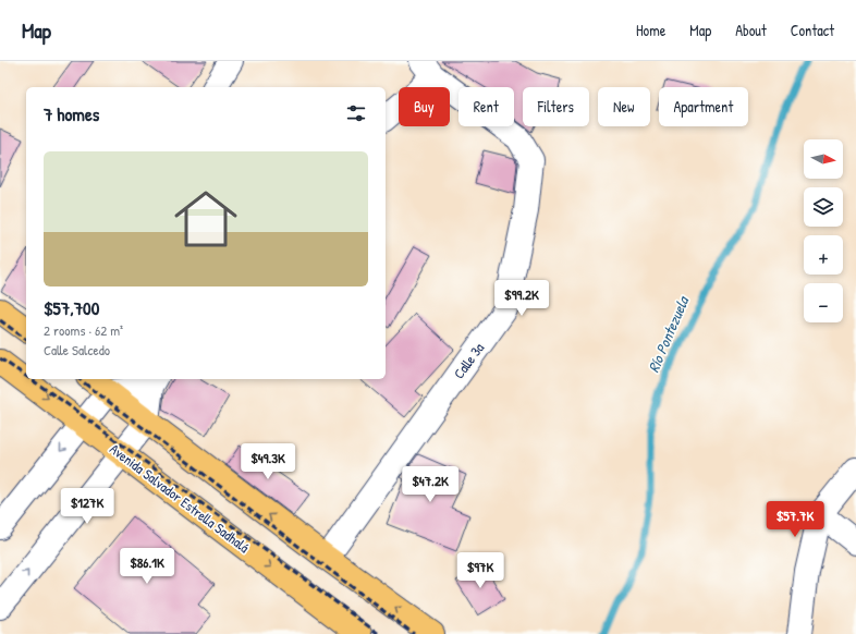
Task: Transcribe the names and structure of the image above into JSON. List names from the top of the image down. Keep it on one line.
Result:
{"streets":{"main road":["Avenida Salvador Estrella Sadhalá"],"street":["Calle 3a"]},"water":["Río Pontezuela"],"north":"right","page":{"header":"Map","nav":["Home","Map","About","Contact"],"chip":["Buy","Rent","Filters","New","Apartment"],"heading":"7 homes","map_buttons":["+","−"],"list":[{"name":"$57,700","note":"2 rooms · 62 m² · Calle Salcedo"}],"price":["$99.2K","$49.3K","$47.2K","$127K","$57.7K","$86.1K","$97K"]}}
